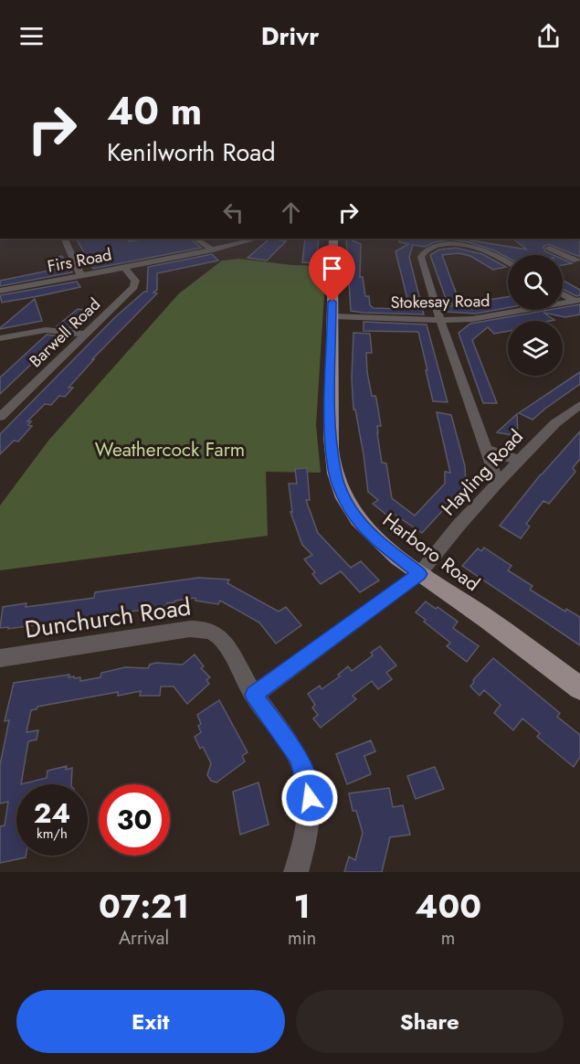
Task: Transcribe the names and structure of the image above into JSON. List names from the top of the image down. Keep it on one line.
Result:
{"streets":{"main road":["Harboro Road"],"street":["Firs Road","Stokesay Road","Barwell Road","Hayling Road","Dunchurch Road"]},"crossings":[["Firs Road","Barwell Road"],["Stokesay Road","Harboro Road"],["Hayling Road","Harboro Road"],["Hayling Road","Dunchurch Road"]],"parks":["Weathercock Farm"],"page":{"header":"Drivr","turn":["40 m","Kenilworth Road"],"speed":"24 km/h","limit":"30","eta":["07:21","Arrival","1","min","400","m"],"buttons":["Exit","Share"]}}
